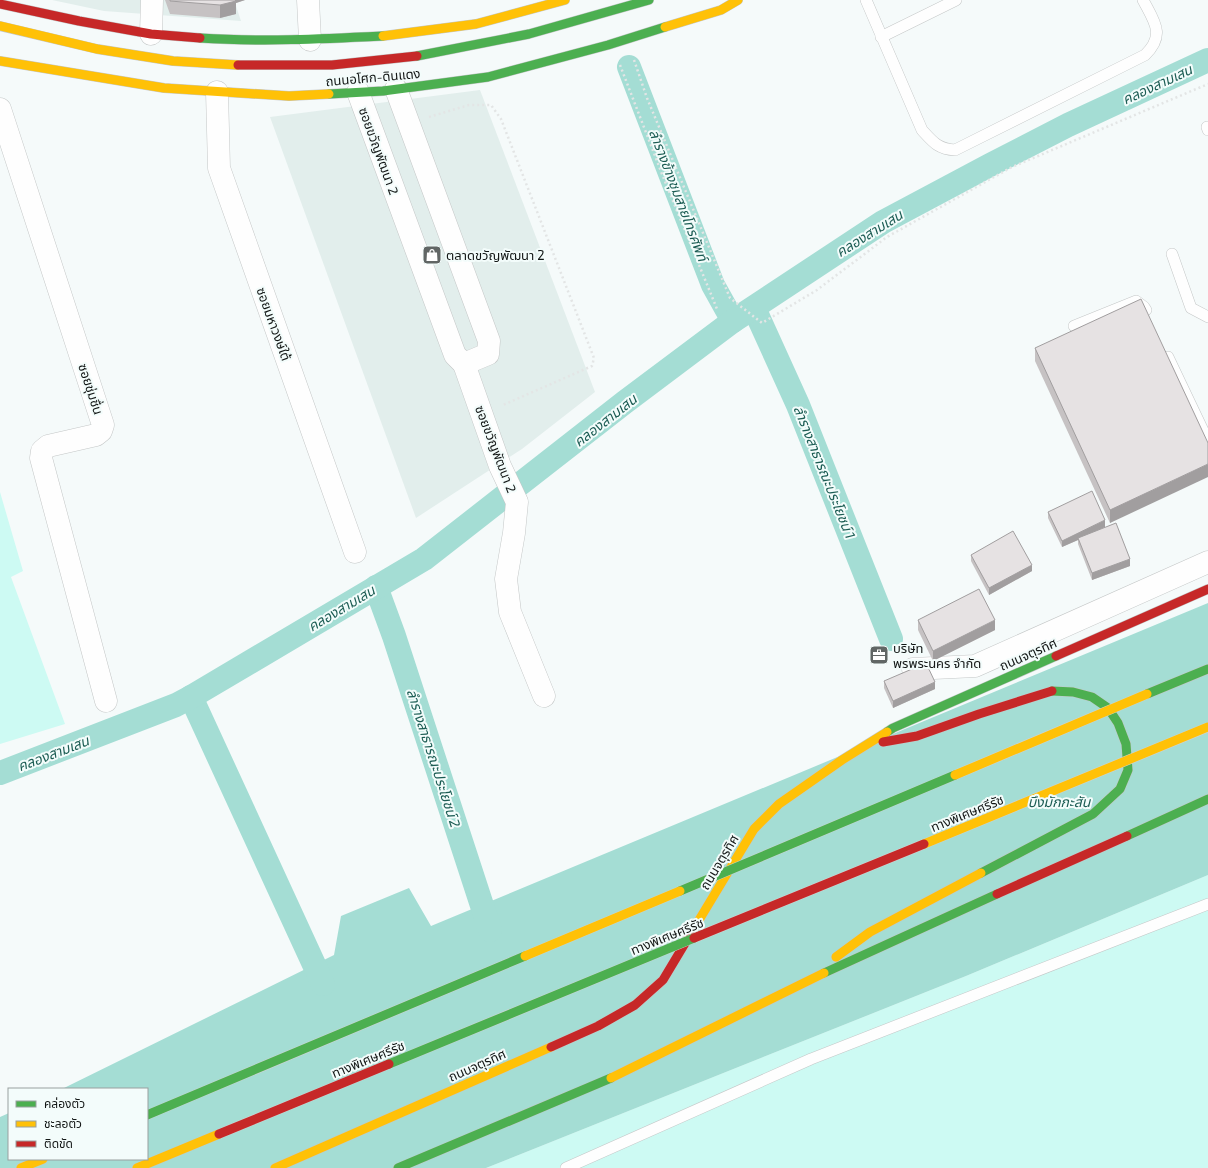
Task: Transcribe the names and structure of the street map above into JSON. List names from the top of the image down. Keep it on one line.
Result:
{"streets":{"main road":["ถนนอโศก-ดินแดง","ถนนจตุรทิศ","ทางพิเศษศรีรัช"],"street":["ซอยขวัญพัฒนา 2","ซอยมหาวงษ์ใต้","ซอยชุ่มชื่น"]},"crossings":[["ถนนอโศก-ดินแดง","ซอยขวัญพัฒนา 2"],["ถนนอโศก-ดินแดง","ซอยมหาวงษ์ใต้"]],"water":["คลองสามเสน","ลำรางข้างชุมสายโทรศัพท์","ลํารางสาธารณะประโยชน์ 1","ลํารางสาธารณะประโยชน์ 2","บึงมักกะสัน"],"places":{"shop":["ตลาดขวัญพัฒนา 2"],"office":["บริษัท พรพระนคร จำกัด"]},"legend":["คล่องตัว","ชะลอตัว","ติดขัด"]}
